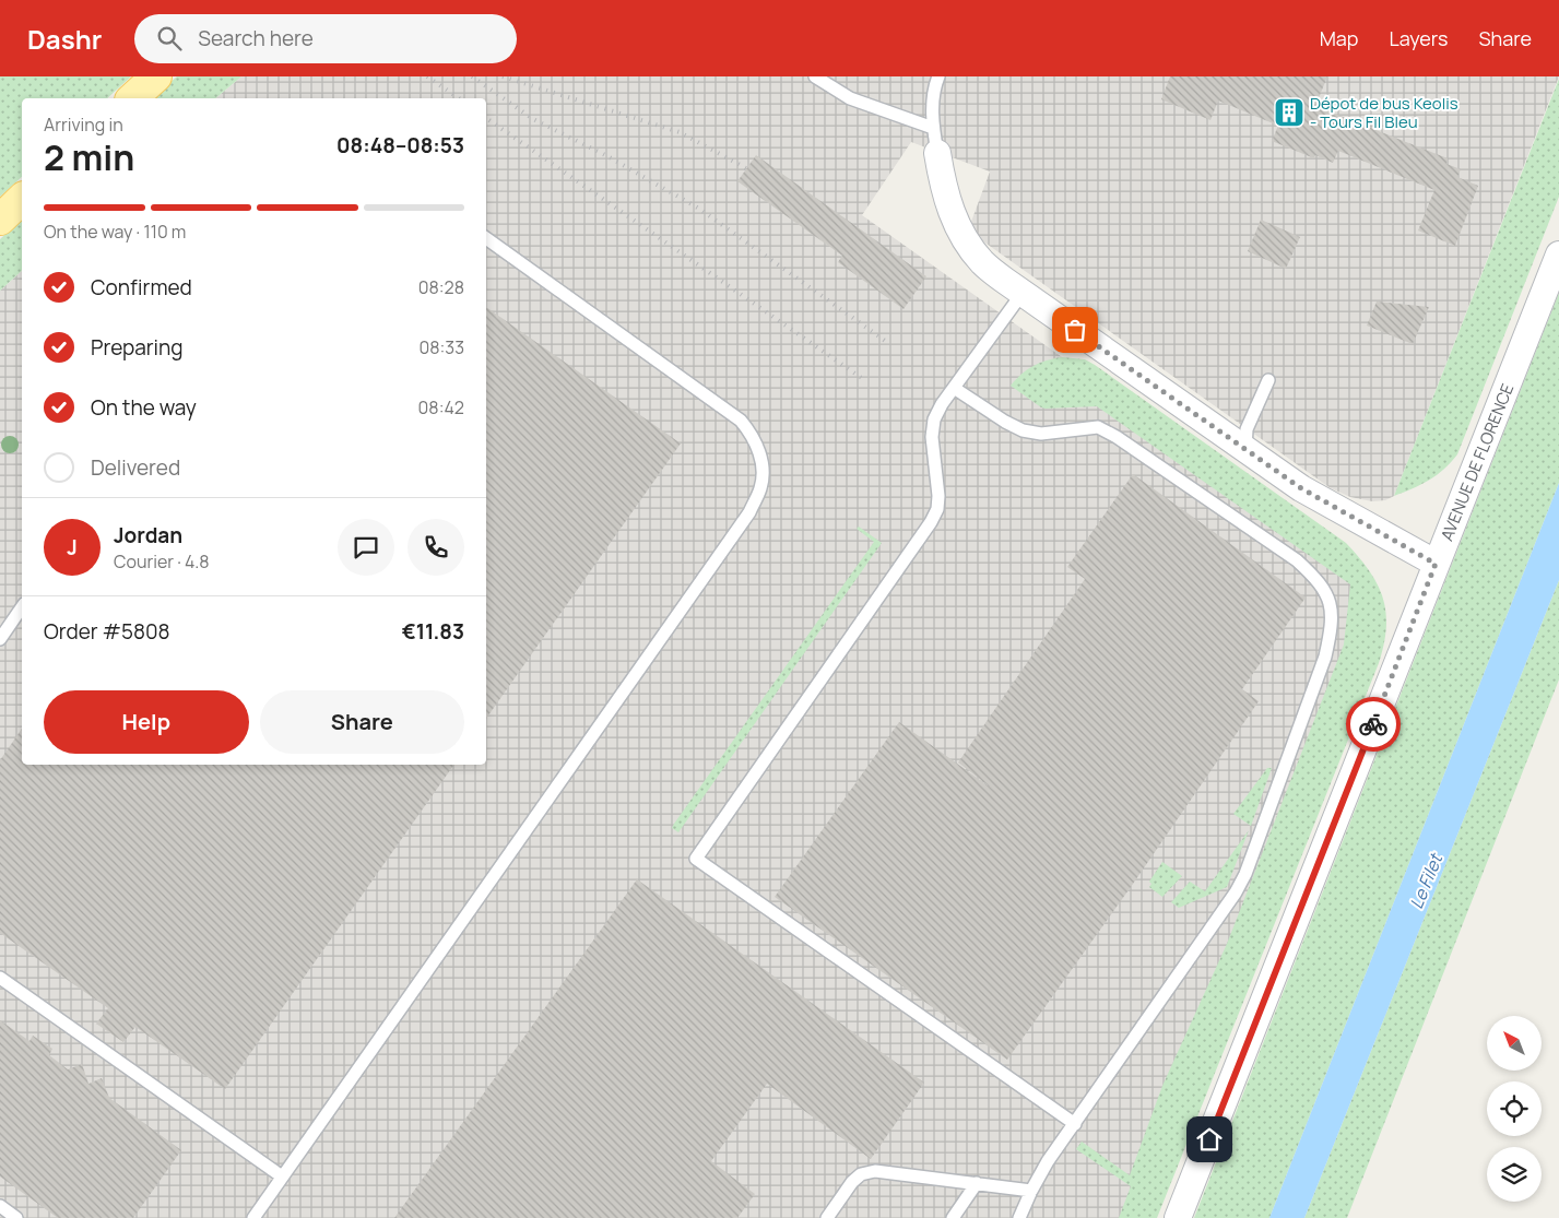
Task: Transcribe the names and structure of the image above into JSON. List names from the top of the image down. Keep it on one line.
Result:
{"streets":{"street":["AVENUE DE FLORENCE"]},"water":["Le Filet"],"places":{"building":["Dépot de bus Keolis - Tours Fil Bleu"]},"north":"top left","page":{"header":"Dashr","search":"Search here","nav":["Map","Layers","Share"],"heading":["2 min","Arriving in","08:48–08:53"],"panel":["Jordan","Courier · 4.8","Order #5808","€11.83"],"bar":"On the way · 110 m","list":[["Confirmed","08:28"],["Preparing","08:33"],["On the way","08:42"],"Delivered"],"round":"J","buttons":["Help","Share"]}}
